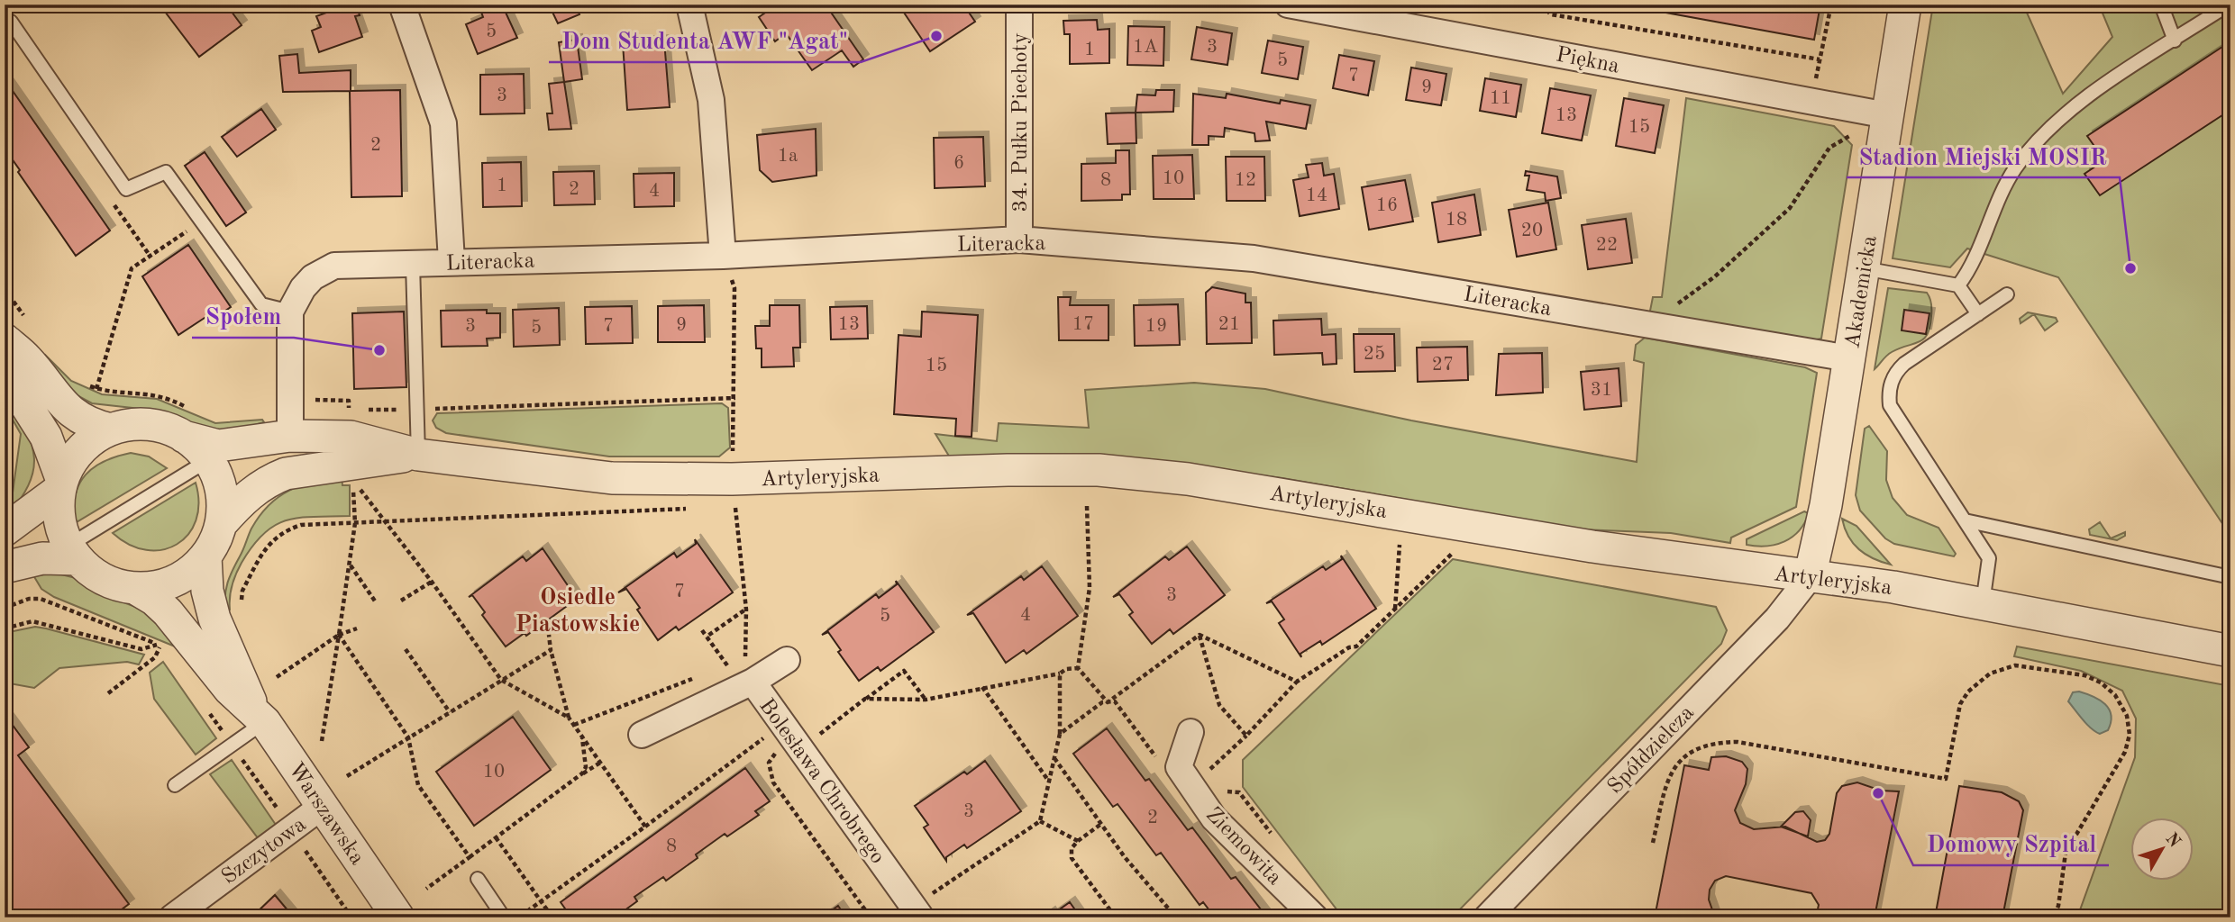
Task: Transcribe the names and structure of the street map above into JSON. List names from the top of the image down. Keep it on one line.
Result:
{"streets":{"street":["Piękna","34. Pułku Piechoty","Literacka","Akademicka","Artyleryjska","Spółdzielcza","Bolesława Chrobrego","Warszawska","Ziemowita","Szczytowa"]},"crossings":[["Piękna","Akademicka"],["34. Pułku Piechoty","Literacka"],["Literacka","Akademicka"],["Akademicka","Artyleryjska"],["Akademicka","Spółdzielcza"],["Artyleryjska","Spółdzielcza"],["Warszawska","Szczytowa"]],"districts":["Osiedle Piastowskie"],"places":["Dom Studenta AWF \"Agat\"","Stadion Miejski MOSIR","Społem","Domowy Szpital"],"house_numbers":["5","1A","3","1","5","7","9","3","11","13","15","2","1a","6","10","8","12","1","2","4","14","16","18","20","22","13","17","21","9","3","7","19","5","25","27","15","31","7","3","4","5","10","3","2","8"],"north":"top right"}
